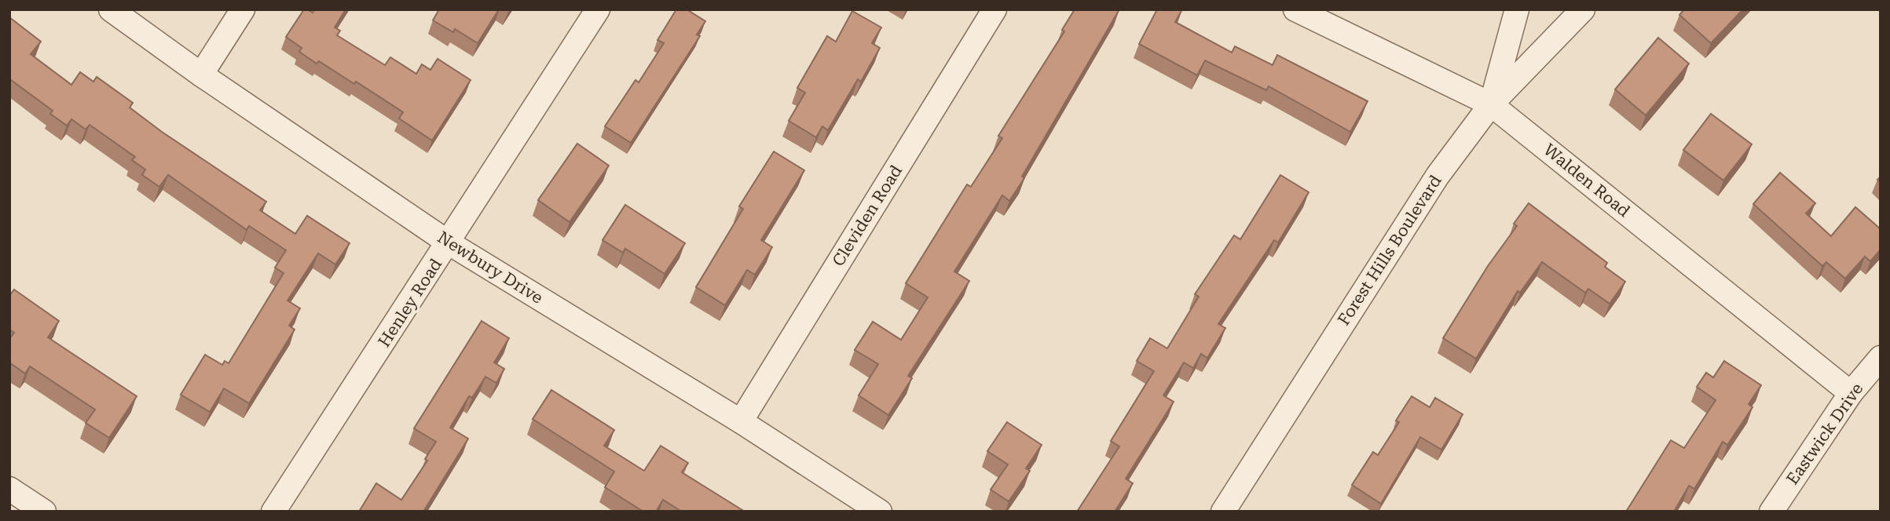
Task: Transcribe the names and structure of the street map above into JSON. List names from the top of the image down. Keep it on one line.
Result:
{"streets":{"street":["Walden Road","Cleviden Road","Forest Hills Boulevard","Newbury Drive","Henley Road","Eastwick Drive"]},"crossings":[["Walden Road","Forest Hills Boulevard"],["Walden Road","Eastwick Drive"],["Cleviden Road","Newbury Drive"],["Newbury Drive","Henley Road"]]}
